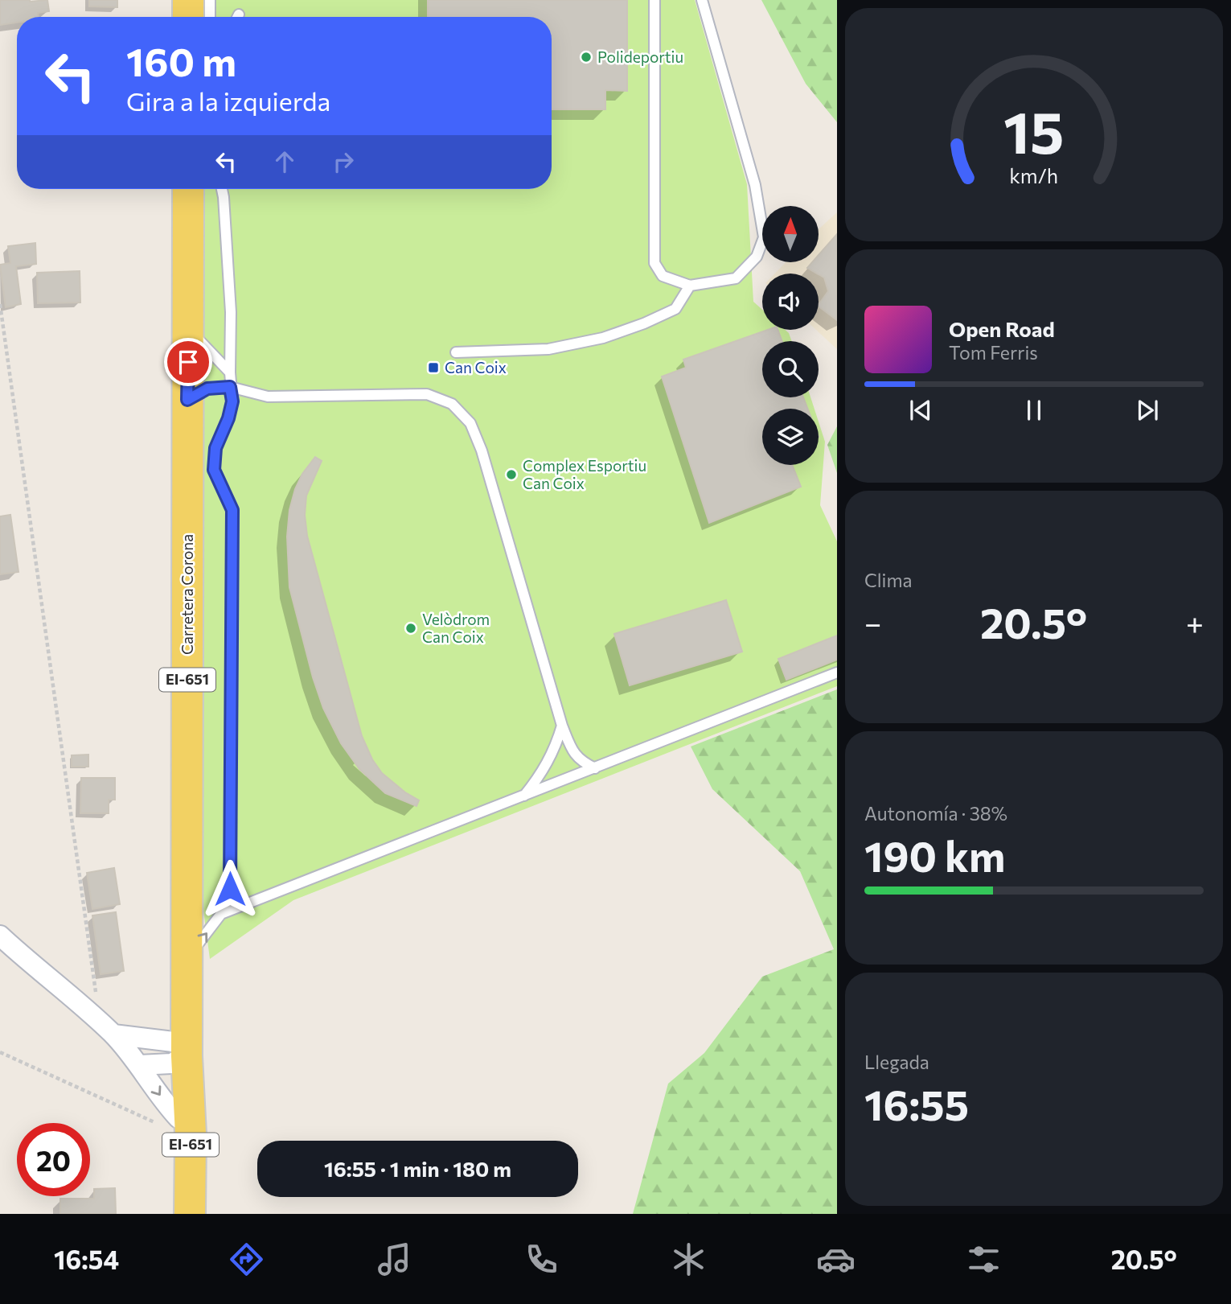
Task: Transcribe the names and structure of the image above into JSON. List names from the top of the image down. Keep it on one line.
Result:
{"streets":{"main road":["Carretera Corona","EI-651"]},"places":{"other":["Polideportiu","Complex Esportiu Can Coix","Velòdrom Can Coix"],"transit":["Can Coix"]},"north":"top","page":{"turn":["160 m","Gira a la izquierda"],"song":["Open Road","Tom Ferris"],"tile":["Clima",["Autonomía · 38%","190 km"],["Llegada","16:55"]],"heat":["−","20.5°","+"],"limit":"20","trip":"16:55 · 1 min · 180 m","tabs":["16:54","20.5°"],"gauge":["15","km/h"]}}
